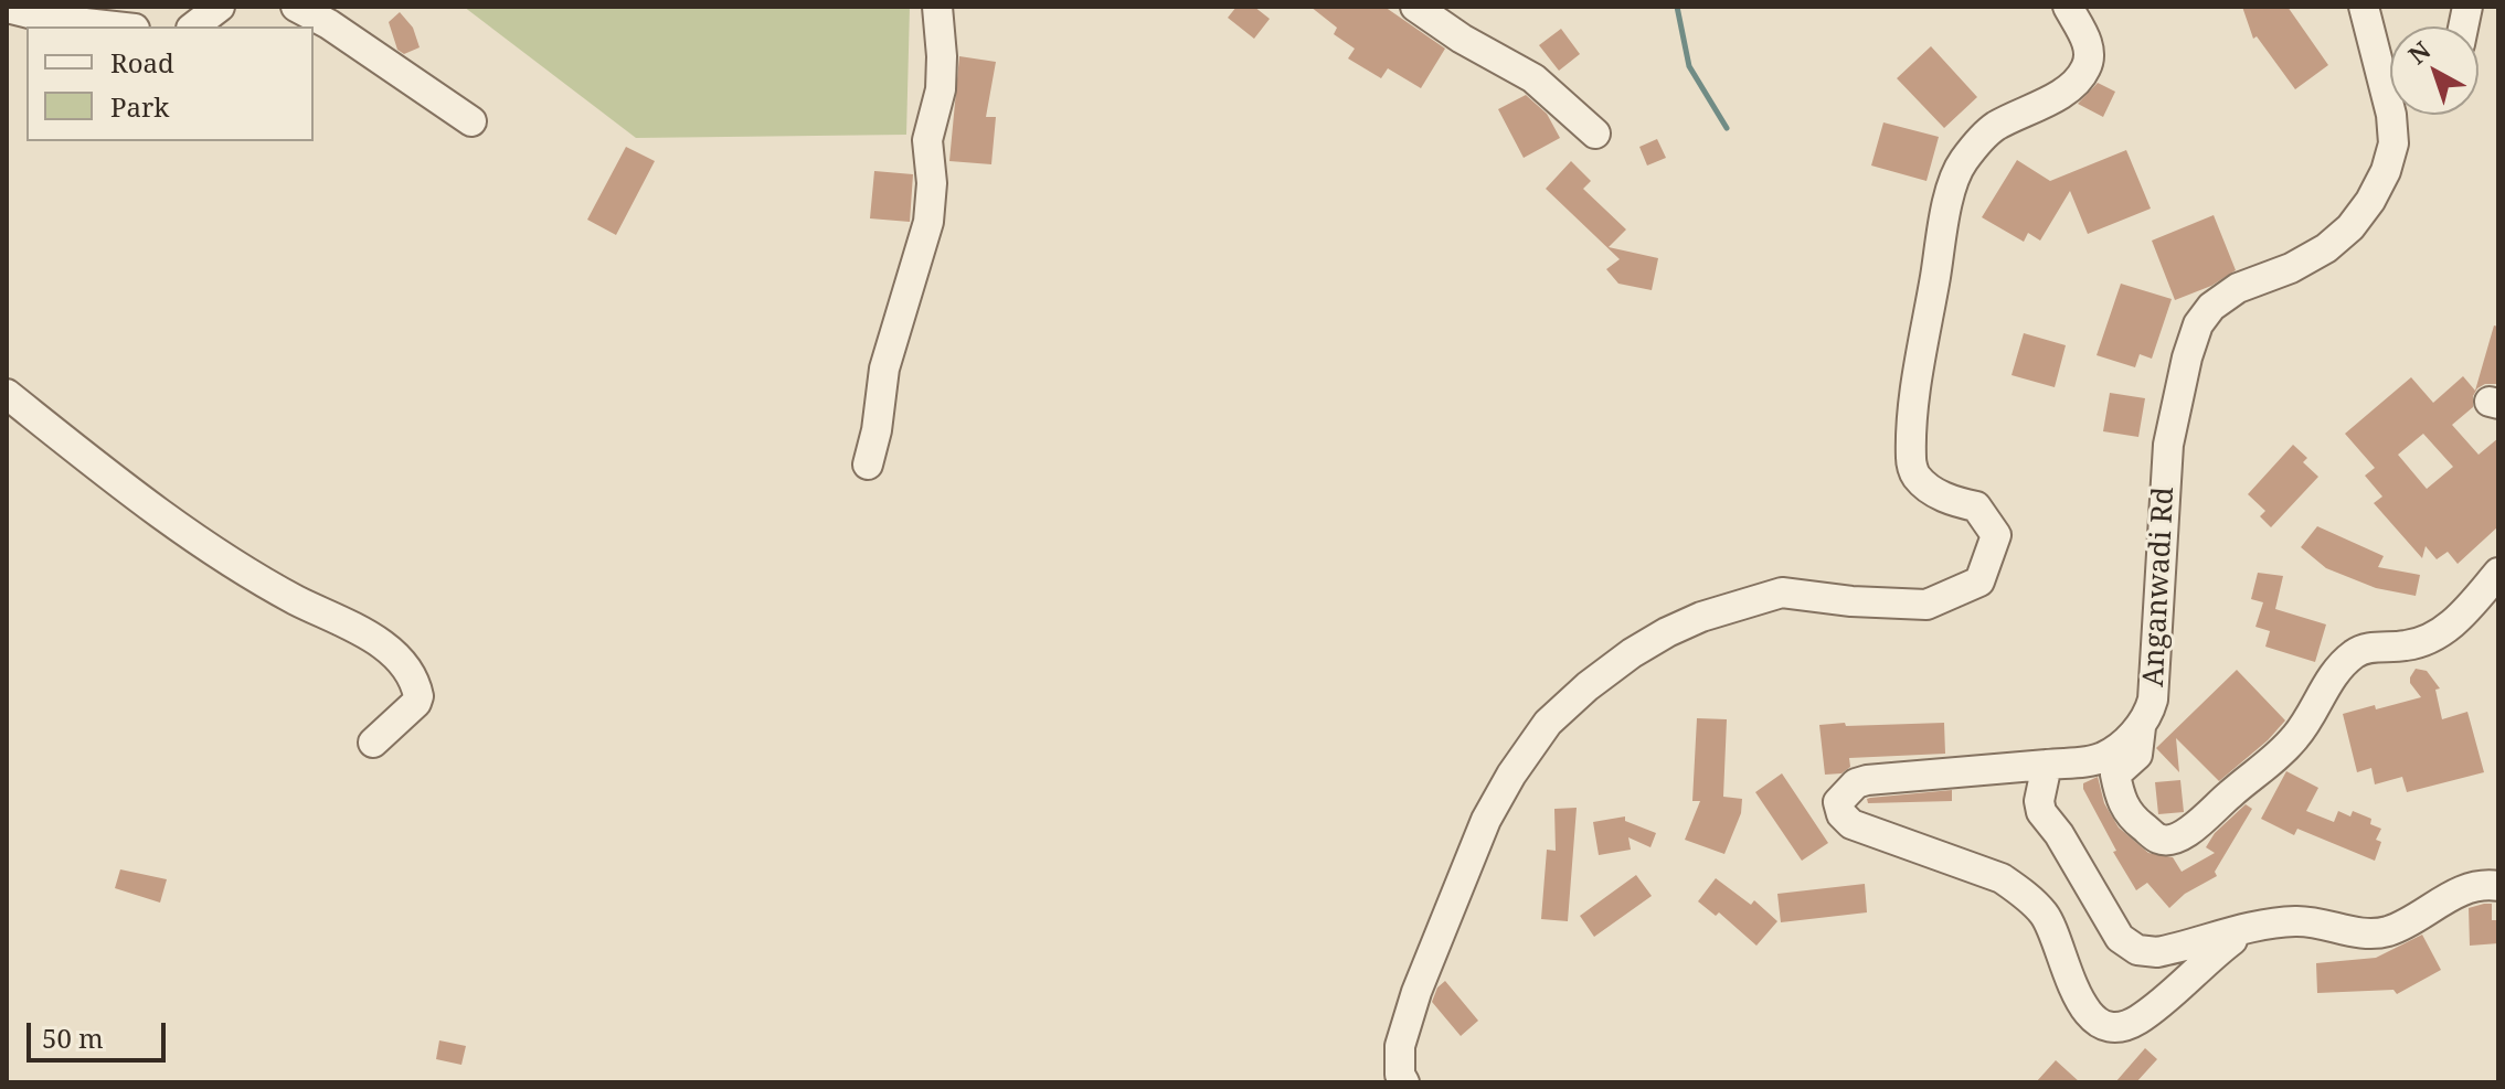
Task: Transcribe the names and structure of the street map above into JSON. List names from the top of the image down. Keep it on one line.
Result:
{"streets":{"street":["Anganwadi Rd"]},"legend":["Road","Park"],"scale_bar":"50 m","north":"top left"}
